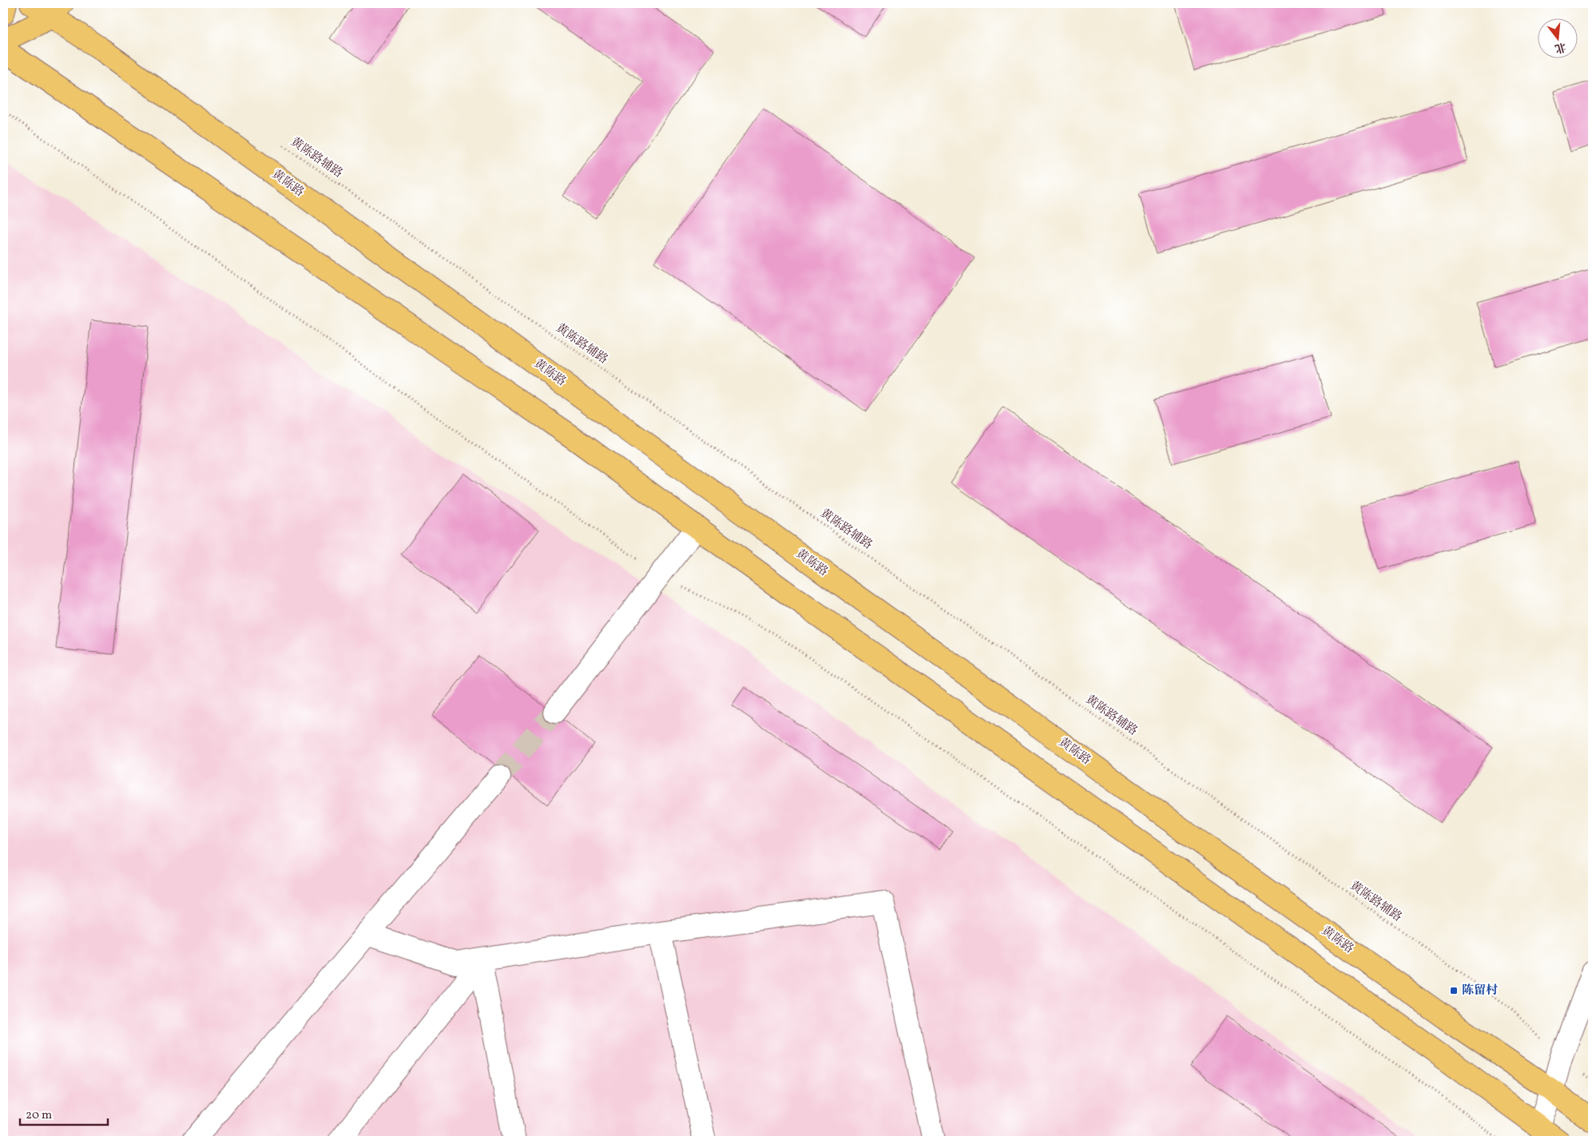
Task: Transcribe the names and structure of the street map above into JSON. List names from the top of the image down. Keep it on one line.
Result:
{"streets":{"main road":["黄陈路"],"path":["黄陈路辅路"]},"places":{"transit":["陈留村"]},"scale_bar":"20 m","north":"bottom"}
